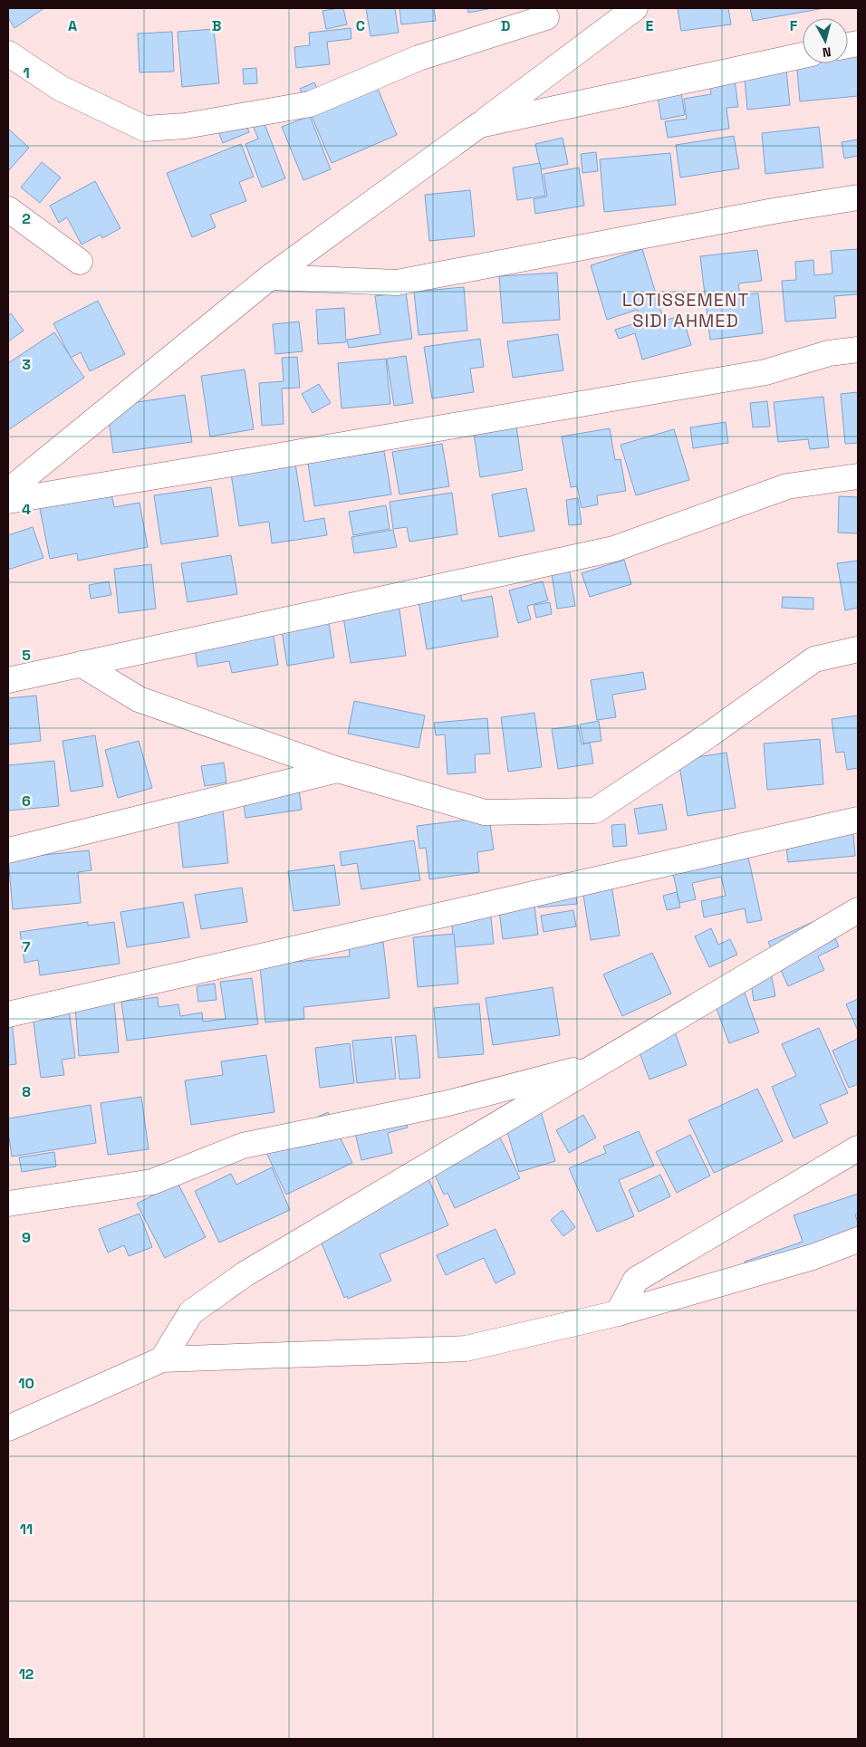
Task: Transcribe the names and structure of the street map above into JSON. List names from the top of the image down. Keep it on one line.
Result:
{"districts":["LOTISSEMENT SIDI AHMED"],"north":"bottom","grid":{"columns":["A","B","C","D","E","F"],"rows":["1","2","3","4","5","6","7","8","9","10","11","12"]}}
